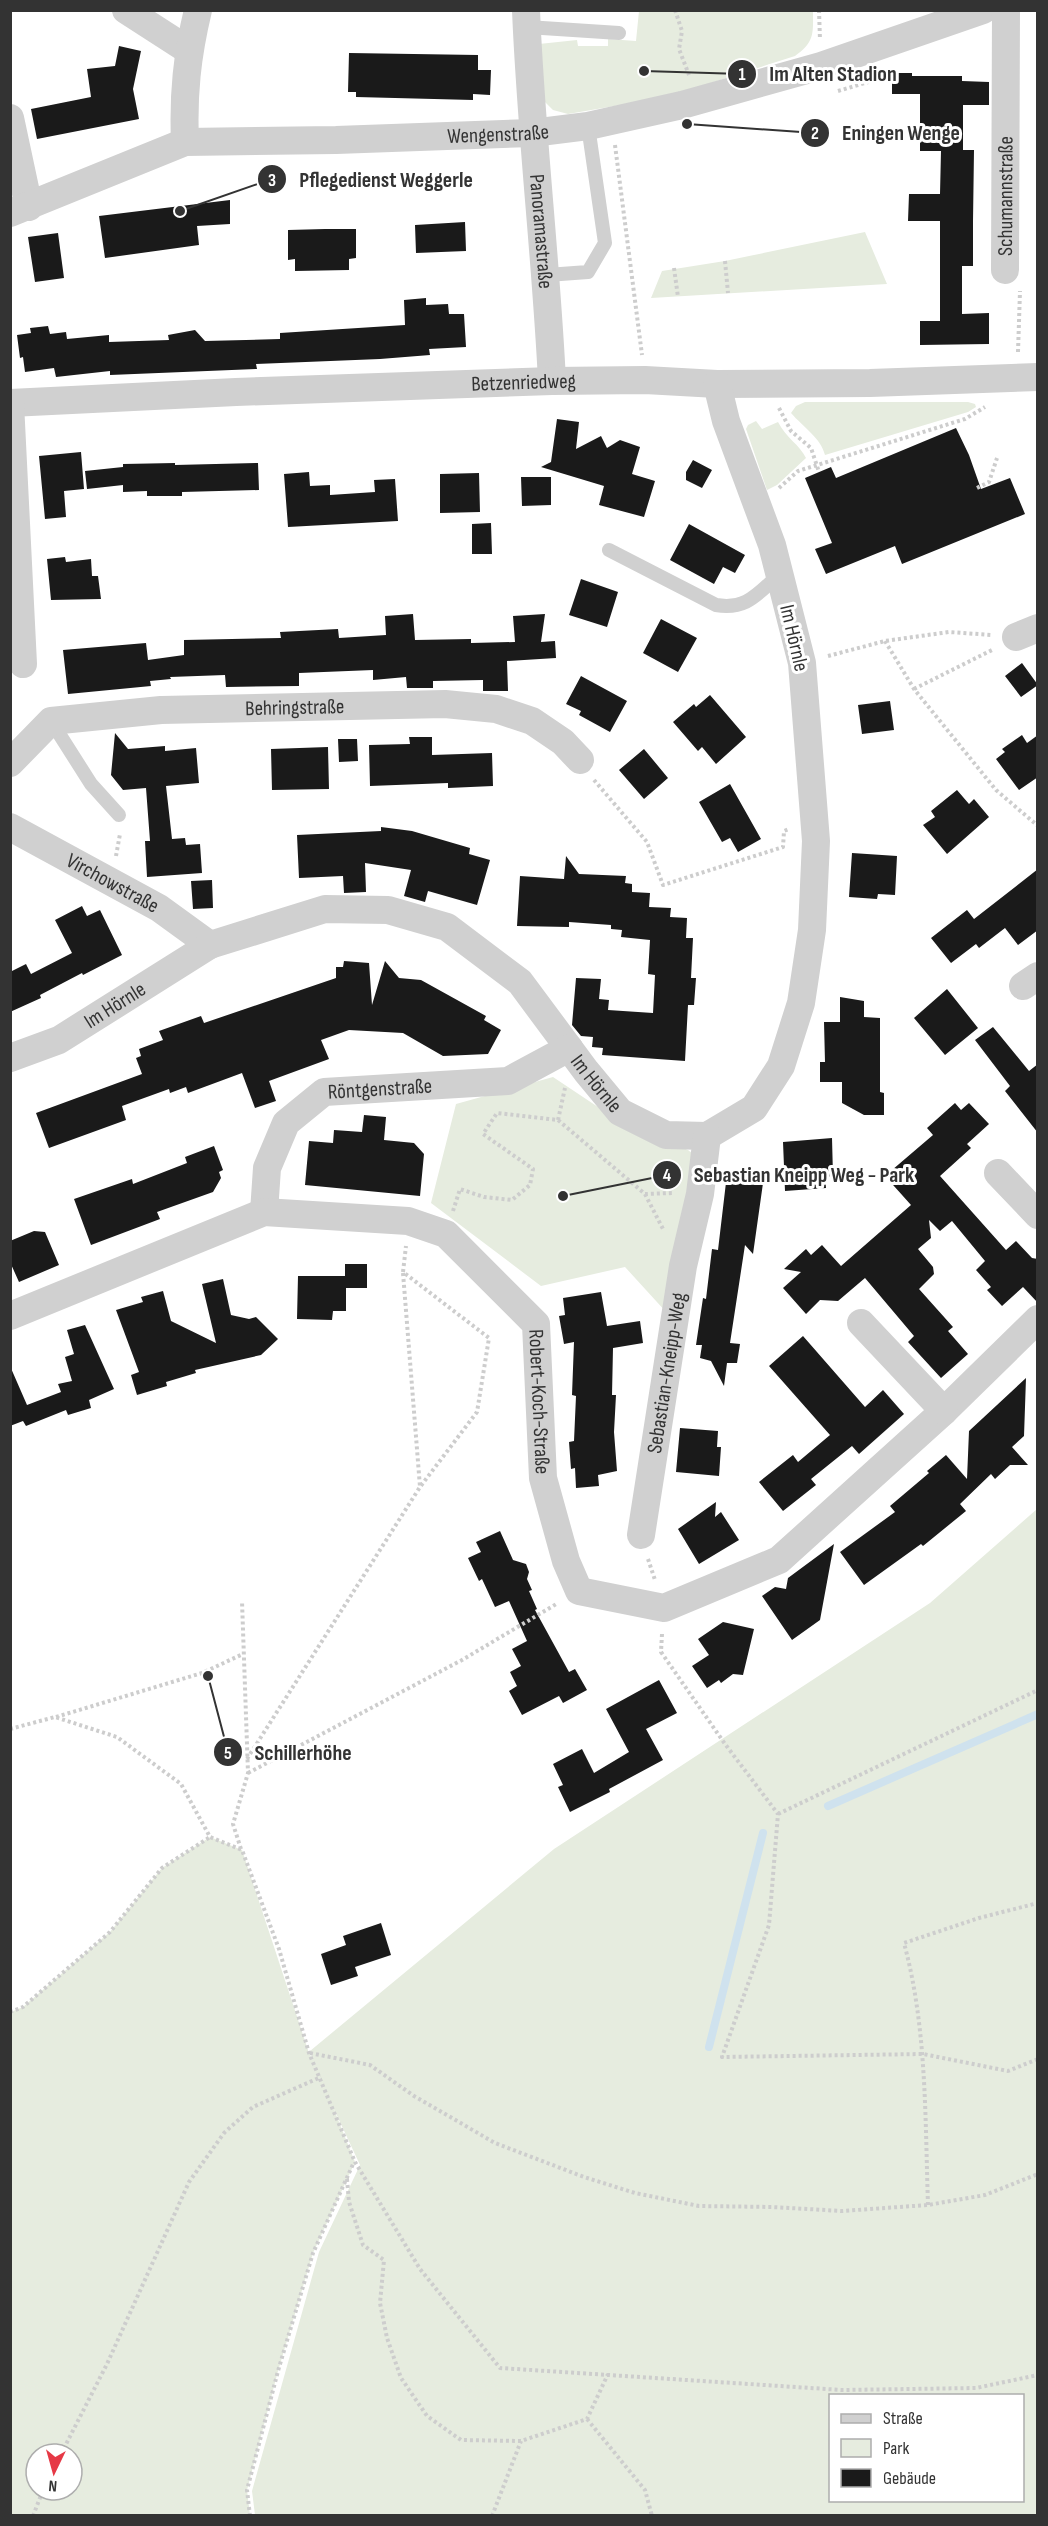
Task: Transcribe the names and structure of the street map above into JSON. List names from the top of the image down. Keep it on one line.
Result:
{"streets":{"street":["Wengenstraße","Schumannstraße","Panoramastraße","Betzenriedweg","Im Hörnle","Behringstraße","Virchowstraße","Röntgenstraße","Sebastian-Kneipp-Weg","Robert-Koch-Straße"]},"crossings":[["Wengenstraße","Panoramastraße"],["Schumannstraße","Betzenriedweg"],["Panoramastraße","Betzenriedweg"],["Betzenriedweg","Im Hörnle"],["Im Hörnle","Virchowstraße"],["Im Hörnle","Röntgenstraße"],["Im Hörnle","Sebastian-Kneipp-Weg"],["Röntgenstraße","Robert-Koch-Straße"]],"places":["Im Alten Stadion","Eningen Wenge","Pflegedienst Weggerle","Sebastian Kneipp Weg - Park","Schillerhöhe"],"legend":["Straße","Park","Gebäude"],"north":"bottom"}
